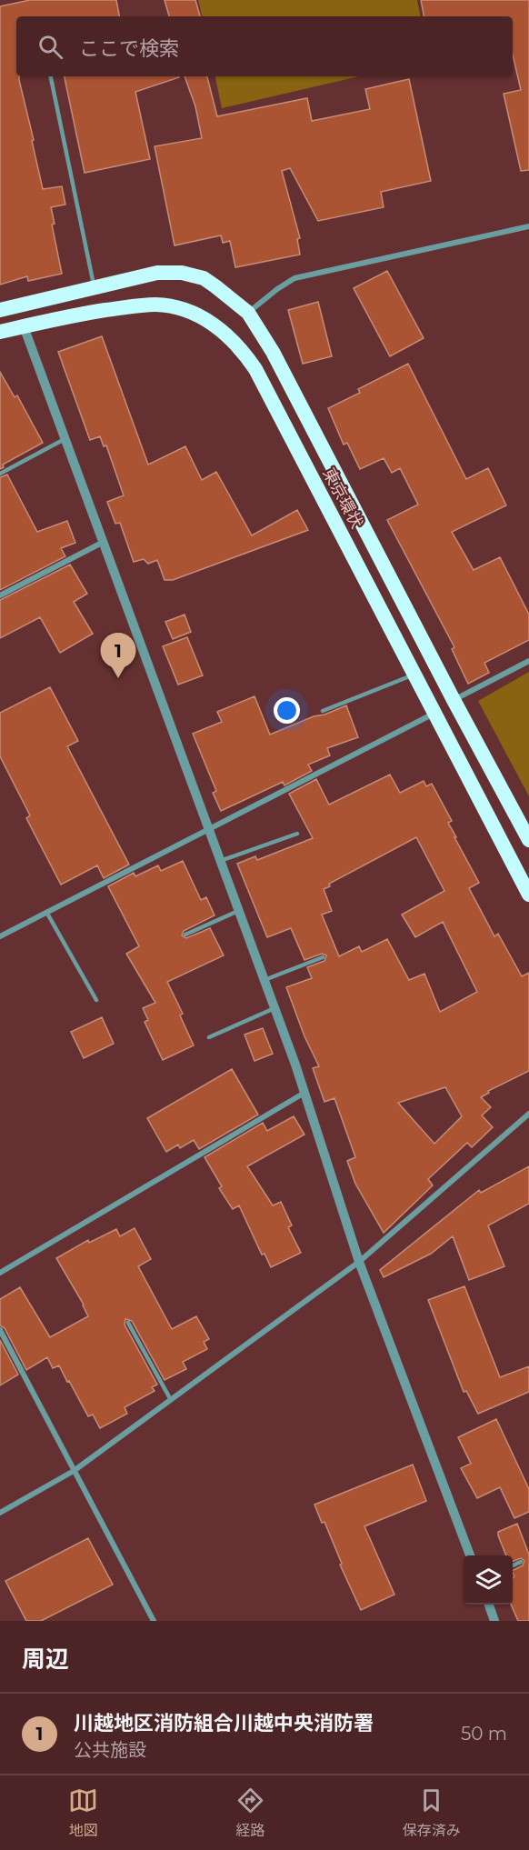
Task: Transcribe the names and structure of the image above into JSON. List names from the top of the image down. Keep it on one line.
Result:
{"streets":{"highway":["東京環状"]},"page":{"search":"ここで検索","pins":"1","heading":"周辺","list":[{"mark":"1","name":"川越地区消防組合川越中央消防署","note":"公共施設","value":"50 m"}],"nav":["地図","経路","保存済み"]}}
